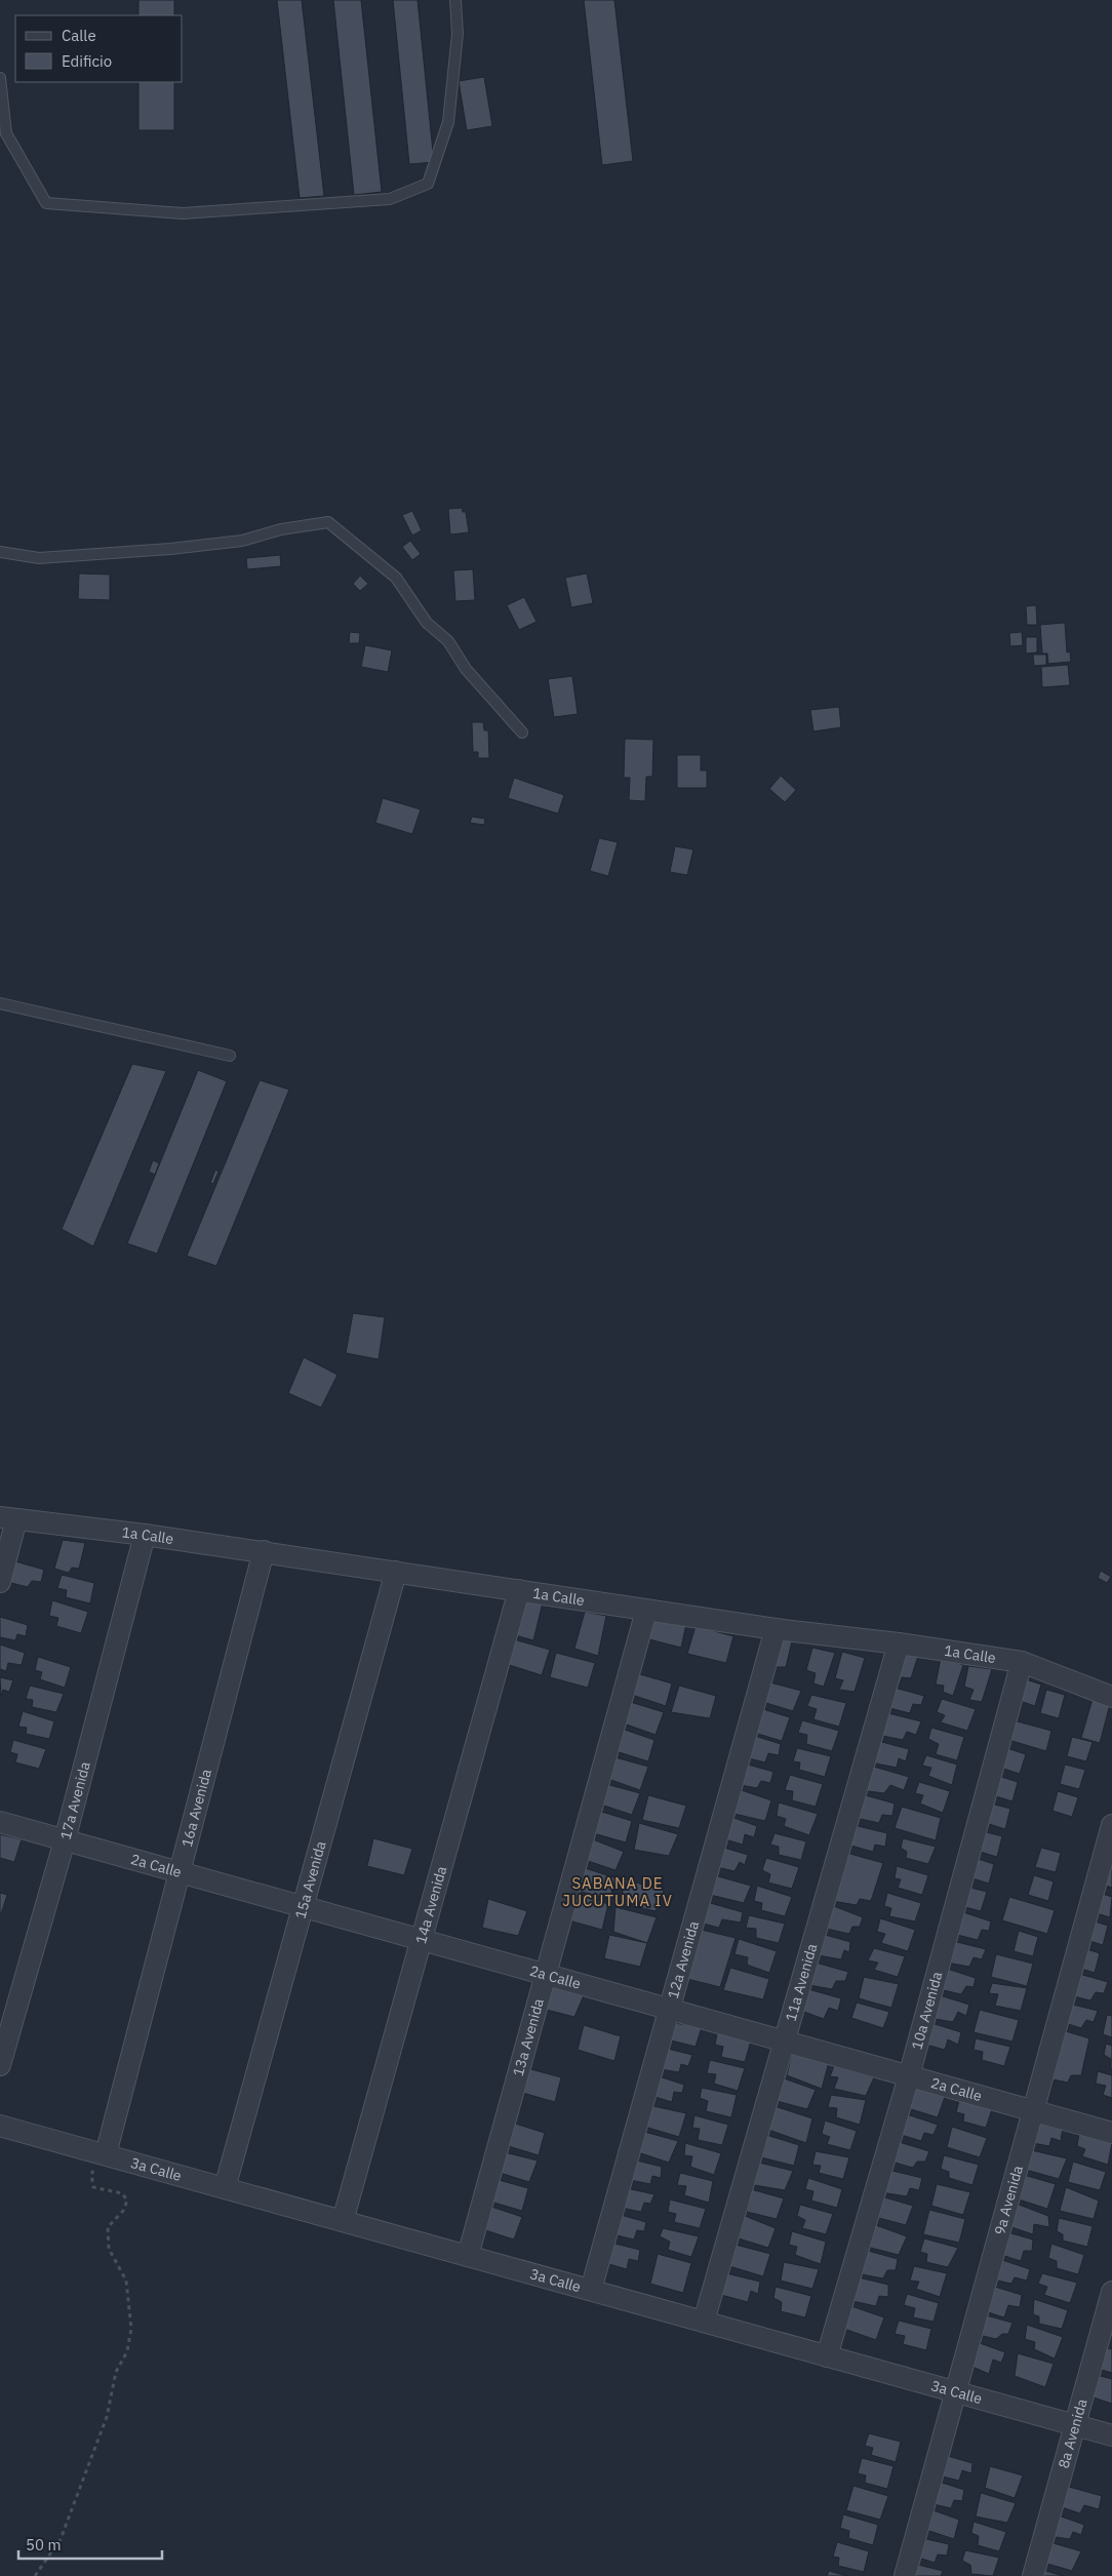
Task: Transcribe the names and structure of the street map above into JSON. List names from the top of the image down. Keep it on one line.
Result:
{"streets":{"street":["1a Calle","17a Avenida","16a Avenida","2a Calle","15a Avenida","14a Avenida","12a Avenida","11a Avenida","10a Avenida","13a Avenida","3a Calle","9a Avenida","8a Avenida"]},"crossings":[["1a Calle","17a Avenida"],["1a Calle","16a Avenida"],["1a Calle","15a Avenida"],["1a Calle","14a Avenida"],["1a Calle","12a Avenida"],["1a Calle","11a Avenida"],["1a Calle","10a Avenida"],["1a Calle","13a Avenida"],["17a Avenida","2a Calle"],["16a Avenida","2a Calle"],["16a Avenida","3a Calle"],["2a Calle","15a Avenida"],["2a Calle","14a Avenida"],["2a Calle","12a Avenida"],["2a Calle","11a Avenida"],["2a Calle","10a Avenida"],["2a Calle","13a Avenida"],["2a Calle","9a Avenida"],["15a Avenida","3a Calle"],["14a Avenida","3a Calle"],["12a Avenida","3a Calle"],["11a Avenida","3a Calle"],["10a Avenida","3a Calle"],["13a Avenida","3a Calle"],["3a Calle","9a Avenida"],["3a Calle","8a Avenida"]],"districts":["SABANA DE JUCUTUMA IV"],"legend":["Calle","Edificio"],"scale_bar":"50 m"}
